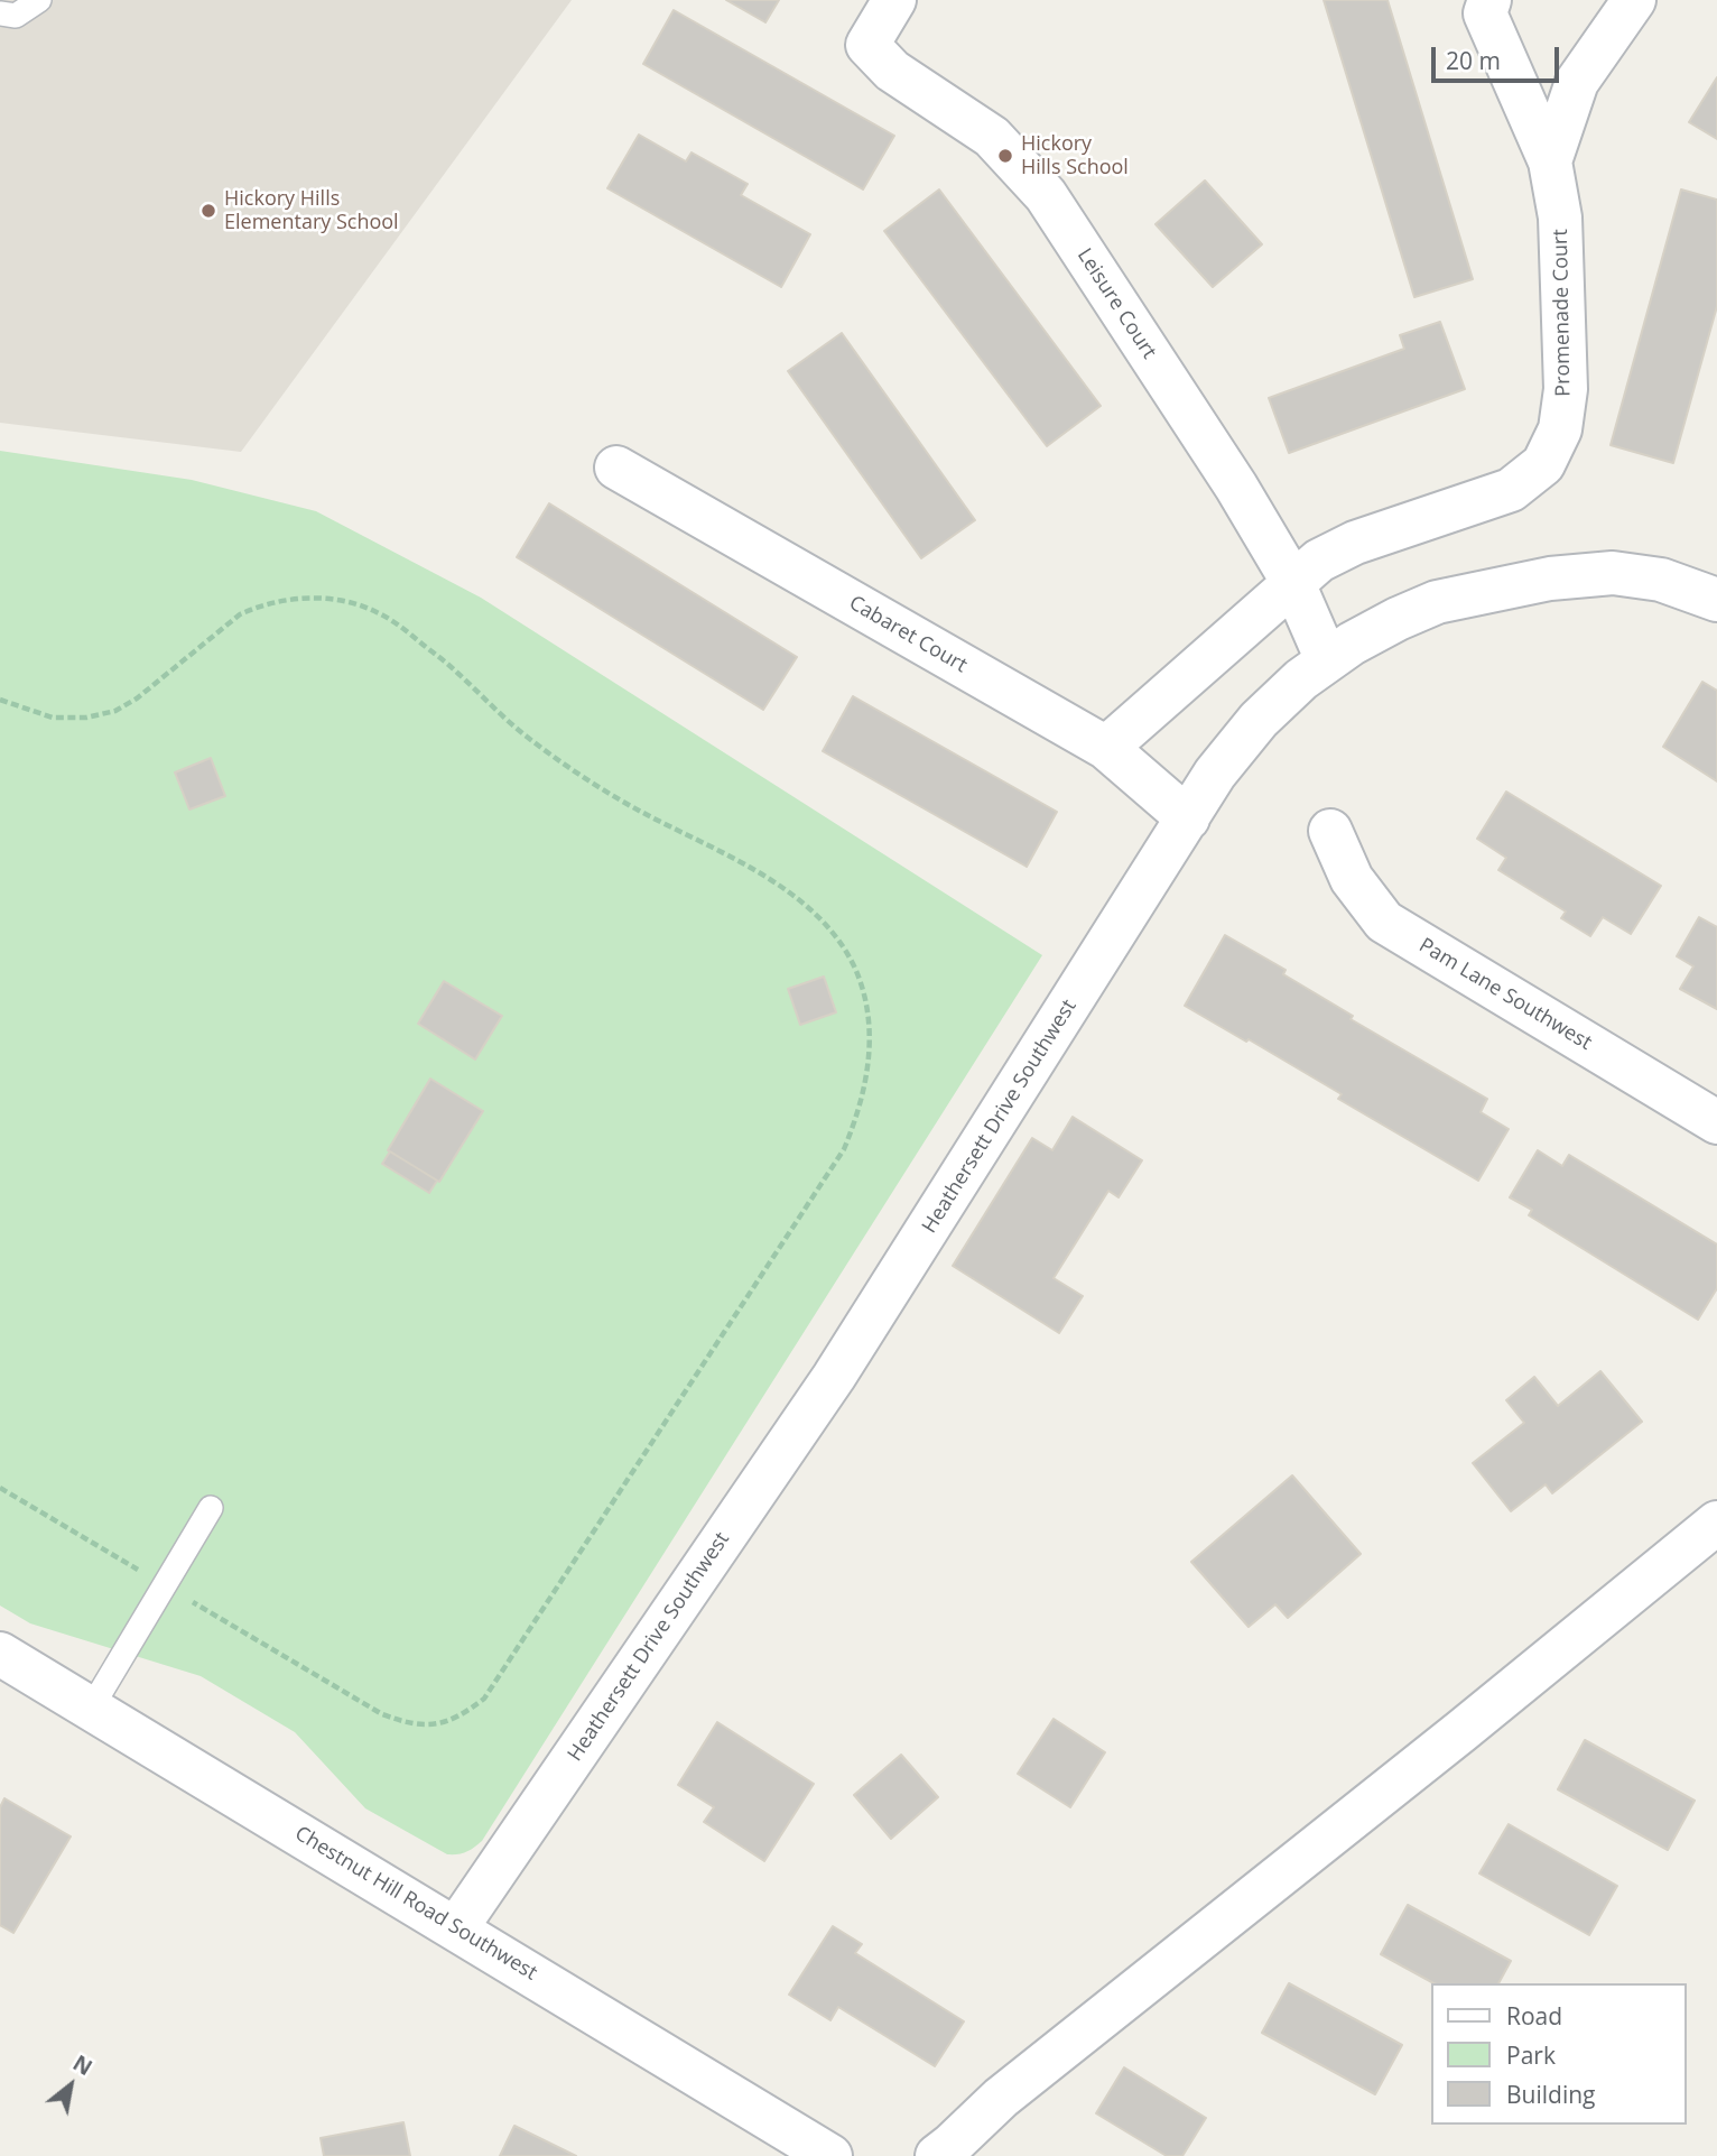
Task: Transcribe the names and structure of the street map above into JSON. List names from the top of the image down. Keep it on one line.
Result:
{"streets":{"street":["Leisure Court","Promenade Court","Cabaret Court","Pam Lane Southwest","Heathersett Drive Southwest","Chestnut Hill Road Southwest"]},"crossings":[["Leisure Court","Promenade Court"],["Leisure Court","Heathersett Drive Southwest"],["Cabaret Court","Heathersett Drive Southwest"],["Heathersett Drive Southwest","Chestnut Hill Road Southwest"]],"places":["Hickory Hills School","Hickory Hills Elementary School"],"legend":["Road","Park","Building"],"scale_bar":"20 m","north":"top right"}
